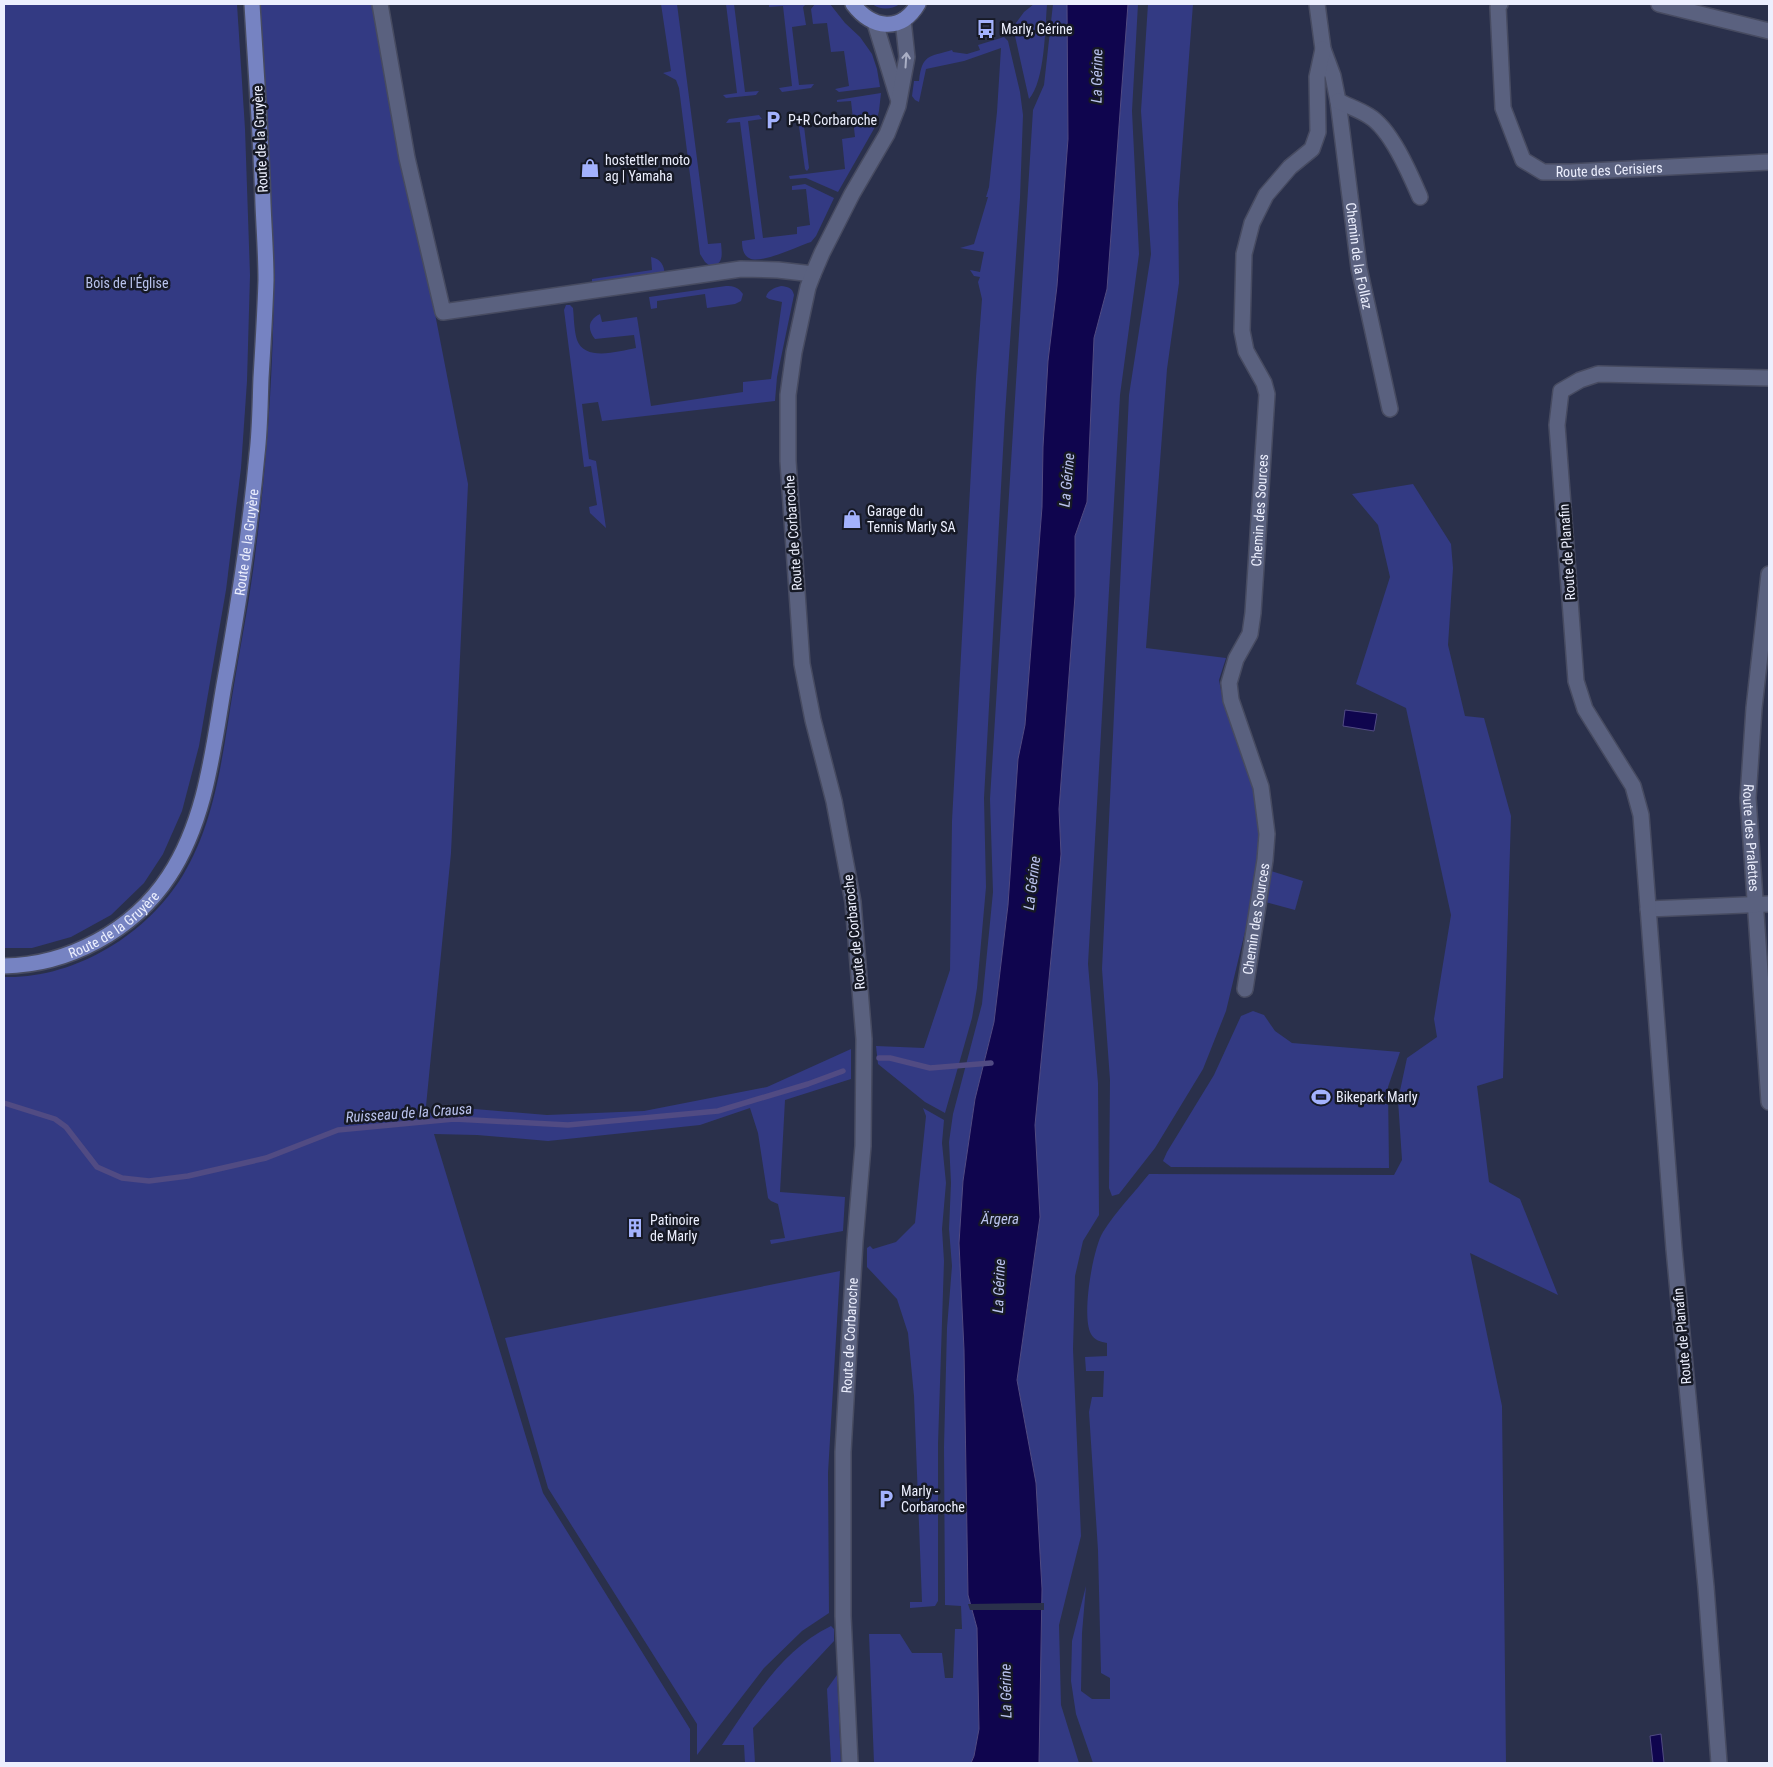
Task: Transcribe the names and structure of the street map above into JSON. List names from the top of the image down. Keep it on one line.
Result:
{"streets":{"main road":["Route de la Gruyère"],"street":["Route des Cerisiers","Chemin de la Follaz","Chemin des Sources","Route de Corbaroche","Route de Planafin","Route des Pralettes"]},"crossings":[["Chemin de la Follaz","Chemin des Sources"]],"water":["La Gérine","Ruisseau de la Crausa","Ärgera"],"parks":["Bois de l'Église"],"places":{"bus stop":["Marly, Gérine"],"parking":["P+R Corbaroche","Marly - Corbaroche"],"shop":["hostettler moto ag | Yamaha","Garage du Tennis Marly SA"],"sports":["Bikepark Marly"],"building":["Patinoire de Marly"]}}
